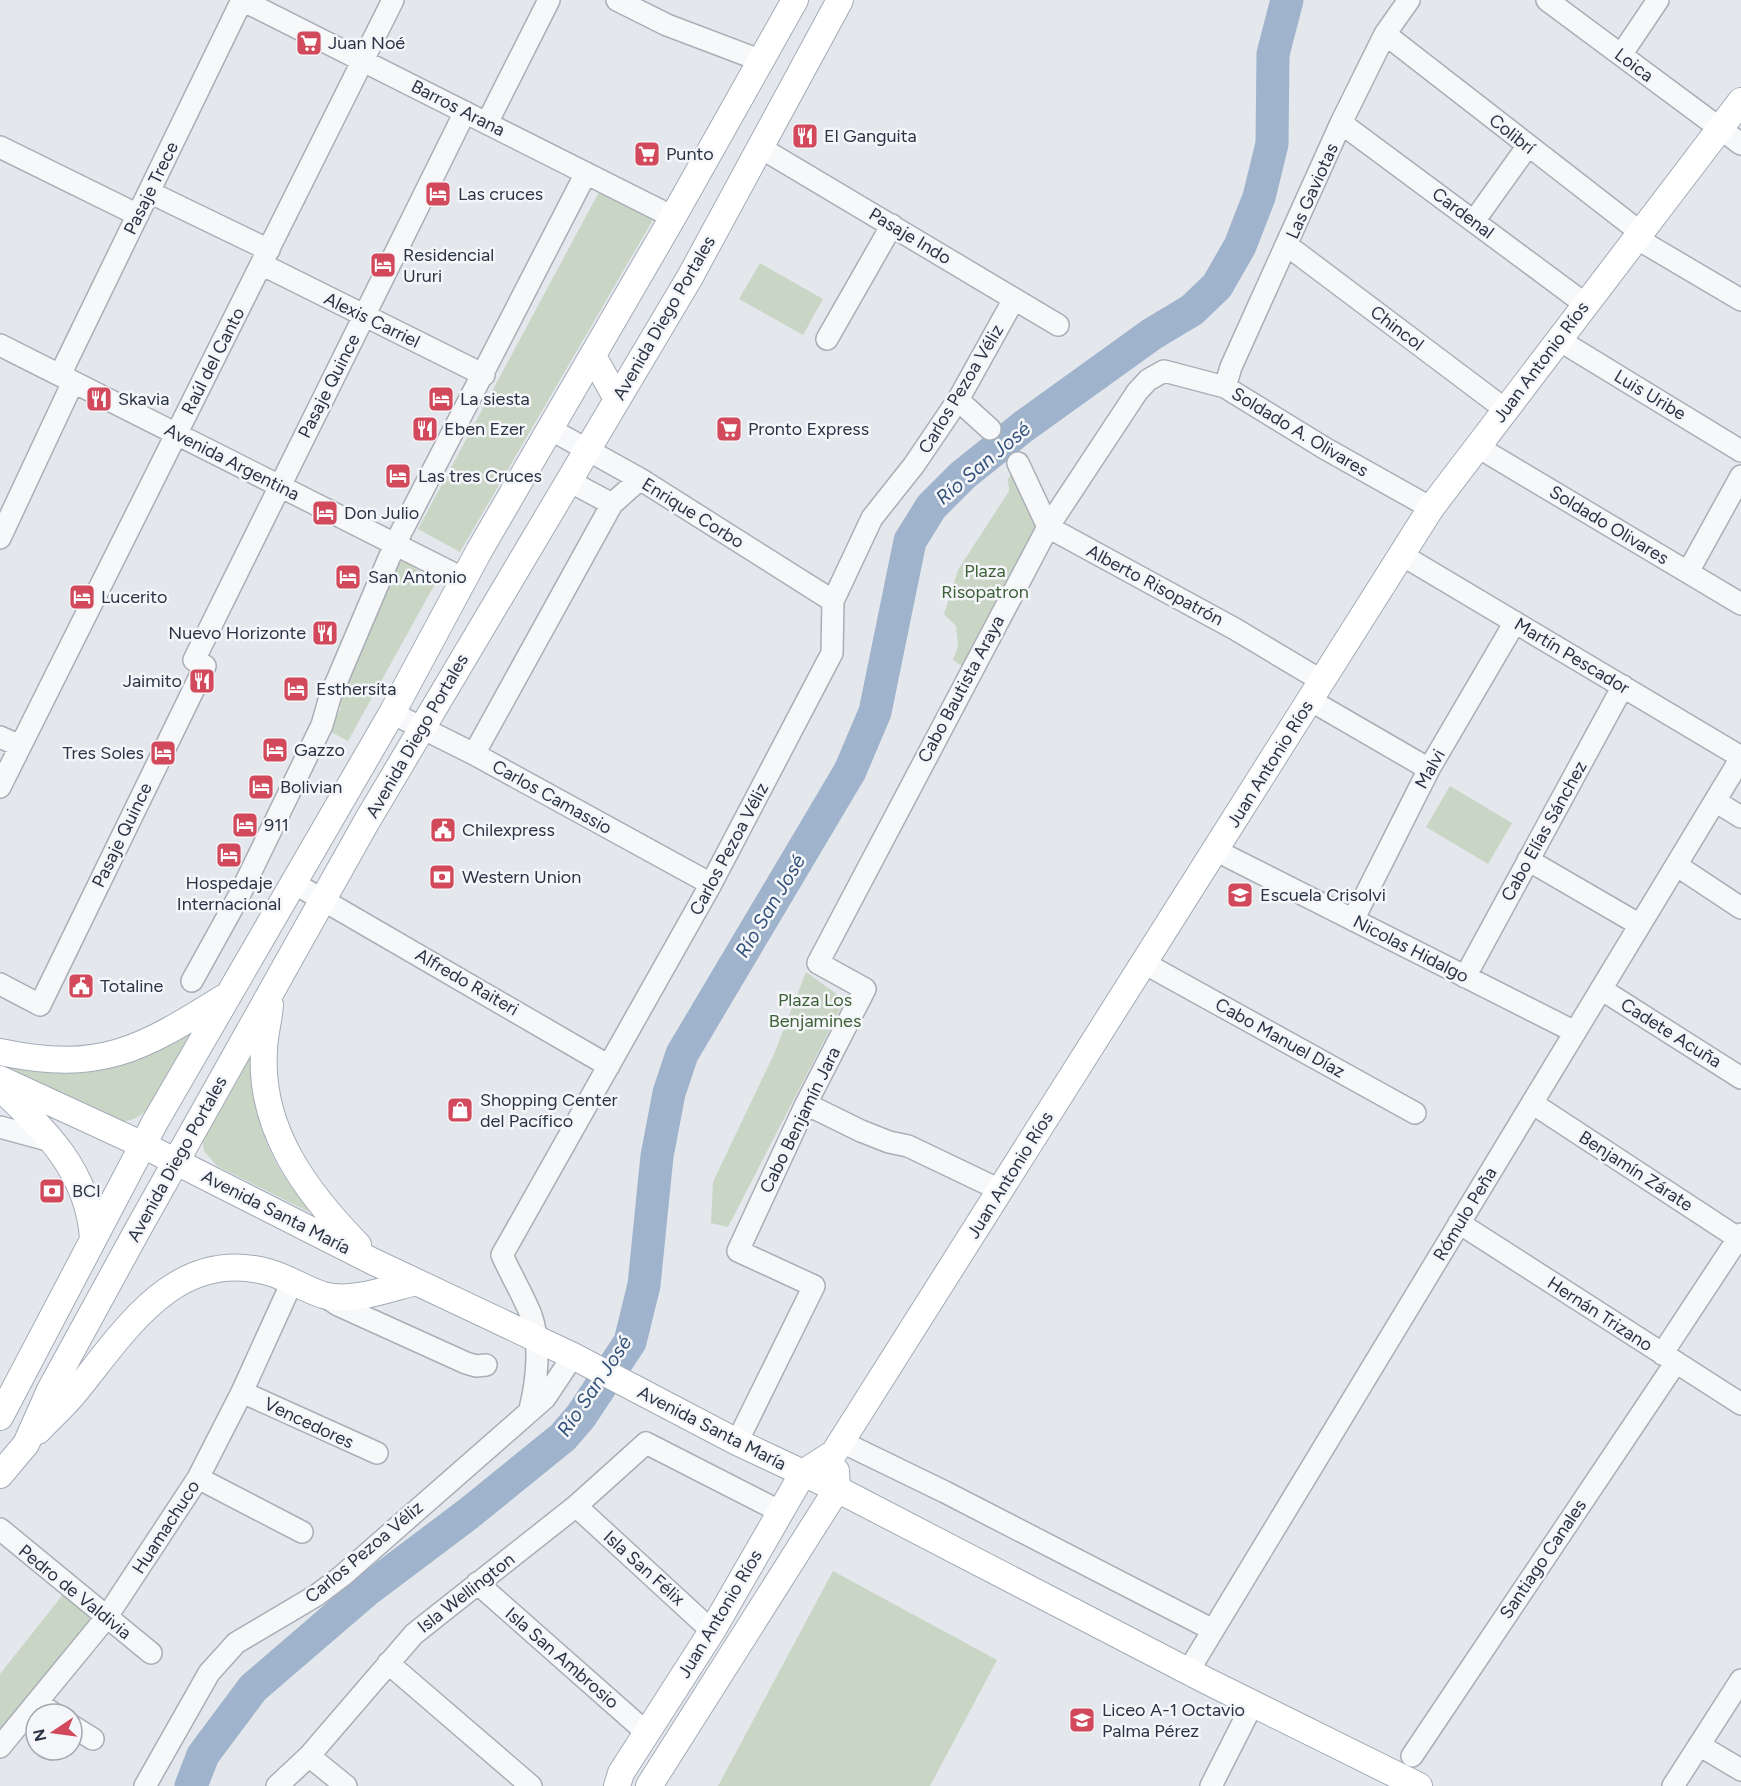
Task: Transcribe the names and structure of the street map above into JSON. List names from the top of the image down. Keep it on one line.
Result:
{"streets":{"main road":["Avenida Diego Portales","Juan Antonio Ríos","Avenida Santa María"],"street":["Loica","Barros Arana","Colibrí","Pasaje Trece","Las Gaviotas","Cardenal","Pasaje Indo","Alexis Carriel","Chincol","Raúl del Canto","Pasaje Quince","Carlos Pezoa Véliz","Luis Uribe","Soldado A. Olivares","Avenida Argentina","Enrique Corbo","Soldado Olivares","Alberto Risopatrón","Martín Pescador","Cabo Bautista Araya","Malvi","Carlos Camassio","Cabo Elías Sánchez","Nicolas Hidalgo","Alfredo Raiteri","Cadete Acuña","Cabo Manuel Díaz","Cabo Benjamín Jara","Benjamín Zárate","Rómulo Peña","Hernán Trizano","Vencedores","Huamachuco","Santiago Canales","Isla San Félix","Pedro de Valdivia","Isla Wellington","Isla San Ambrosio"]},"crossings":[["Loica","Juan Antonio Ríos"],["Barros Arana","Pasaje Trece"],["Barros Arana","Avenida Diego Portales"],["Barros Arana","Raúl del Canto"],["Barros Arana","Pasaje Quince"],["Colibrí","Las Gaviotas"],["Colibrí","Juan Antonio Ríos"],["Pasaje Trece","Alexis Carriel"],["Pasaje Trece","Avenida Argentina"],["Las Gaviotas","Cardenal"],["Las Gaviotas","Chincol"],["Las Gaviotas","Soldado A. Olivares"],["Cardenal","Juan Antonio Ríos"],["Pasaje Indo","Avenida Diego Portales"],["Pasaje Indo","Carlos Pezoa Véliz"],["Avenida Diego Portales","Avenida Argentina"],["Avenida Diego Portales","Enrique Corbo"],["Avenida Diego Portales","Carlos Camassio"],["Avenida Diego Portales","Alfredo Raiteri"],["Avenida Diego Portales","Avenida Santa María"],["Alexis Carriel","Raúl del Canto"],["Alexis Carriel","Pasaje Quince"],["Chincol","Juan Antonio Ríos"],["Raúl del Canto","Avenida Argentina"],["Juan Antonio Ríos","Luis Uribe"],["Juan Antonio Ríos","Soldado A. Olivares"],["Juan Antonio Ríos","Soldado Olivares"],["Juan Antonio Ríos","Alberto Risopatrón"],["Juan Antonio Ríos","Martín Pescador"],["Juan Antonio Ríos","Nicolas Hidalgo"],["Juan Antonio Ríos","Cabo Manuel Díaz"],["Juan Antonio Ríos","Avenida Santa María"],["Juan Antonio Ríos","Isla San Félix"],["Juan Antonio Ríos","Isla Wellington"],["Juan Antonio Ríos","Isla San Ambrosio"],["Pasaje Quince","Avenida Argentina"],["Carlos Pezoa Véliz","Enrique Corbo"],["Carlos Pezoa Véliz","Carlos Camassio"],["Carlos Pezoa Véliz","Alfredo Raiteri"],["Carlos Pezoa Véliz","Avenida Santa María"],["Soldado A. Olivares","Cabo Bautista Araya"],["Alberto Risopatrón","Cabo Bautista Araya"],["Alberto Risopatrón","Malvi"],["Martín Pescador","Malvi"],["Martín Pescador","Cabo Elías Sánchez"],["Martín Pescador","Rómulo Peña"],["Cabo Bautista Araya","Cabo Benjamín Jara"],["Malvi","Nicolas Hidalgo"],["Cabo Elías Sánchez","Nicolas Hidalgo"],["Nicolas Hidalgo","Rómulo Peña"],["Cadete Acuña","Rómulo Peña"],["Cabo Benjamín Jara","Avenida Santa María"],["Benjamín Zárate","Rómulo Peña"],["Benjamín Zárate","Santiago Canales"],["Avenida Santa María","Rómulo Peña"],["Rómulo Peña","Hernán Trizano"],["Hernán Trizano","Santiago Canales"],["Vencedores","Huamachuco"],["Huamachuco","Pedro de Valdivia"],["Isla San Félix","Isla Wellington"],["Isla Wellington","Isla San Ambrosio"]],"water":["Río San José"],"parks":["Plaza Risopatron","Plaza Los Benjamines"],"places":{"supermarket":["Juan Noé","Punto","Pronto Express"],"restaurant":["El Ganguita","Skavia","Eben Ezer","Nuevo Horizonte","Jaimito"],"hotel":["Las cruces","Residencial Ururi","La siesta","Las tres Cruces","Don Julio","San Antonio","Lucerito","Esthersita","Gazzo","Tres Soles","Bolivian","911","Hospedaje Internacional"],"public building":["Chilexpress","Totaline"],"bank":["Western Union","BCI"],"school or university":["Escuela Crisolvi","Liceo A-1 Octavio Palma Pérez"],"shop":["Shopping Center del Pacífico"]},"north":"left"}
